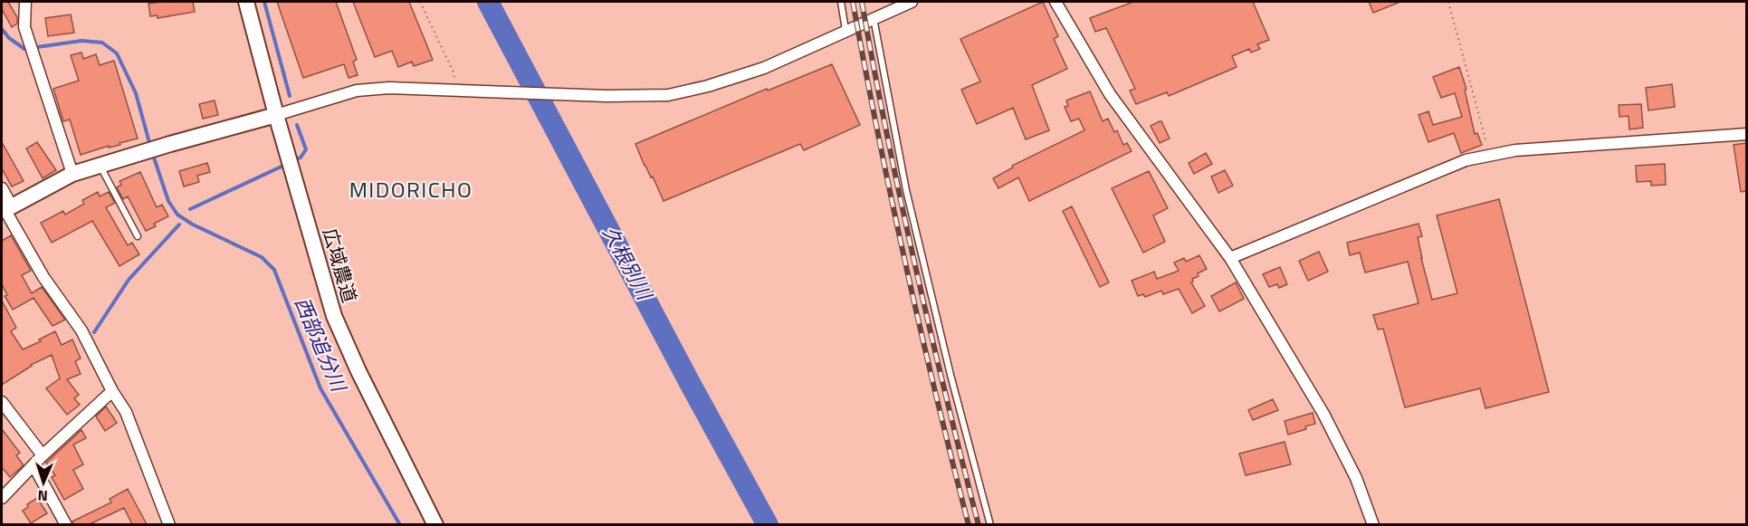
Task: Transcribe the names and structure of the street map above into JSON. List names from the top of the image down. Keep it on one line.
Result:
{"streets":{"street":["広域農道"]},"districts":["MIDORICHO"],"water":["久根別川","西部追分川"],"north":"bottom"}
